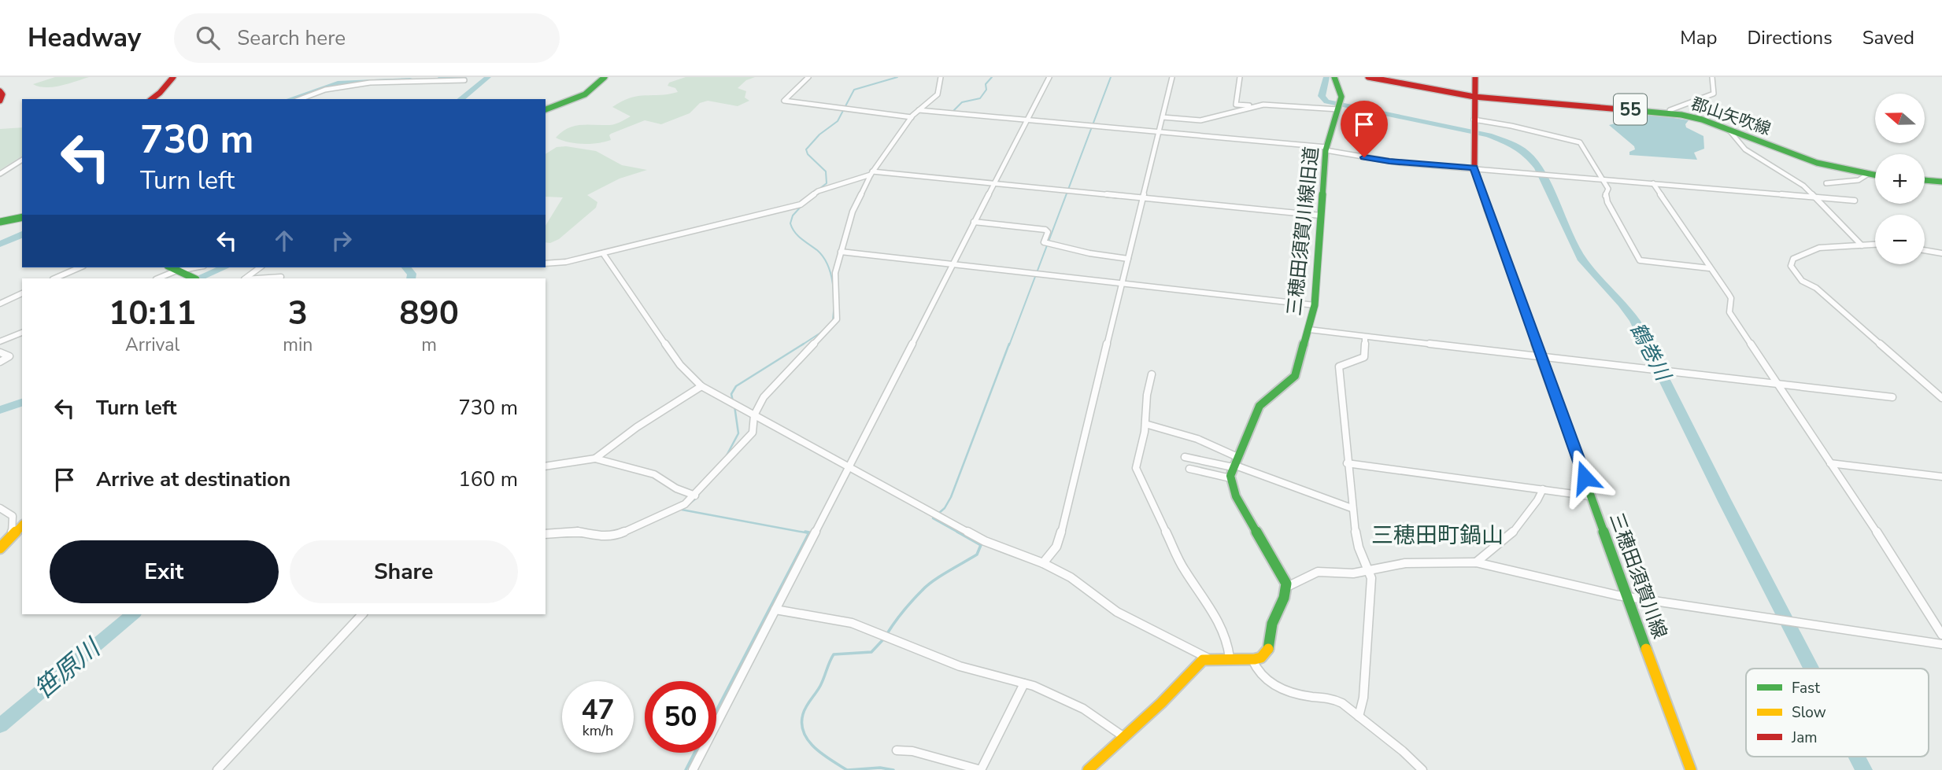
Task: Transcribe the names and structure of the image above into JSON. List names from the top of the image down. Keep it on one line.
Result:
{"streets":{"main road":["55","郡山矢吹線","三穂田須賀川線旧道","三穂田須賀川線"]},"crossings":[["郡山矢吹線","三穂田須賀川線"]],"districts":["三穂田町鍋山"],"water":["鶴巻川","笹原川"],"legend":["Fast","Slow","Jam"],"north":"left","page":{"header":"Headway","search":"Search here","nav":["Map","Directions","Saved"],"map_buttons":["+","−"],"turn":["730 m","Turn left"],"eta":["10:11","Arrival","3","min","890","m"],"list":[{"name":"Turn left","value":"730 m"},{"name":"Arrive at destination","value":"160 m"}],"buttons":["Exit","Share"],"speed":"47 km/h","limit":"50"}}
